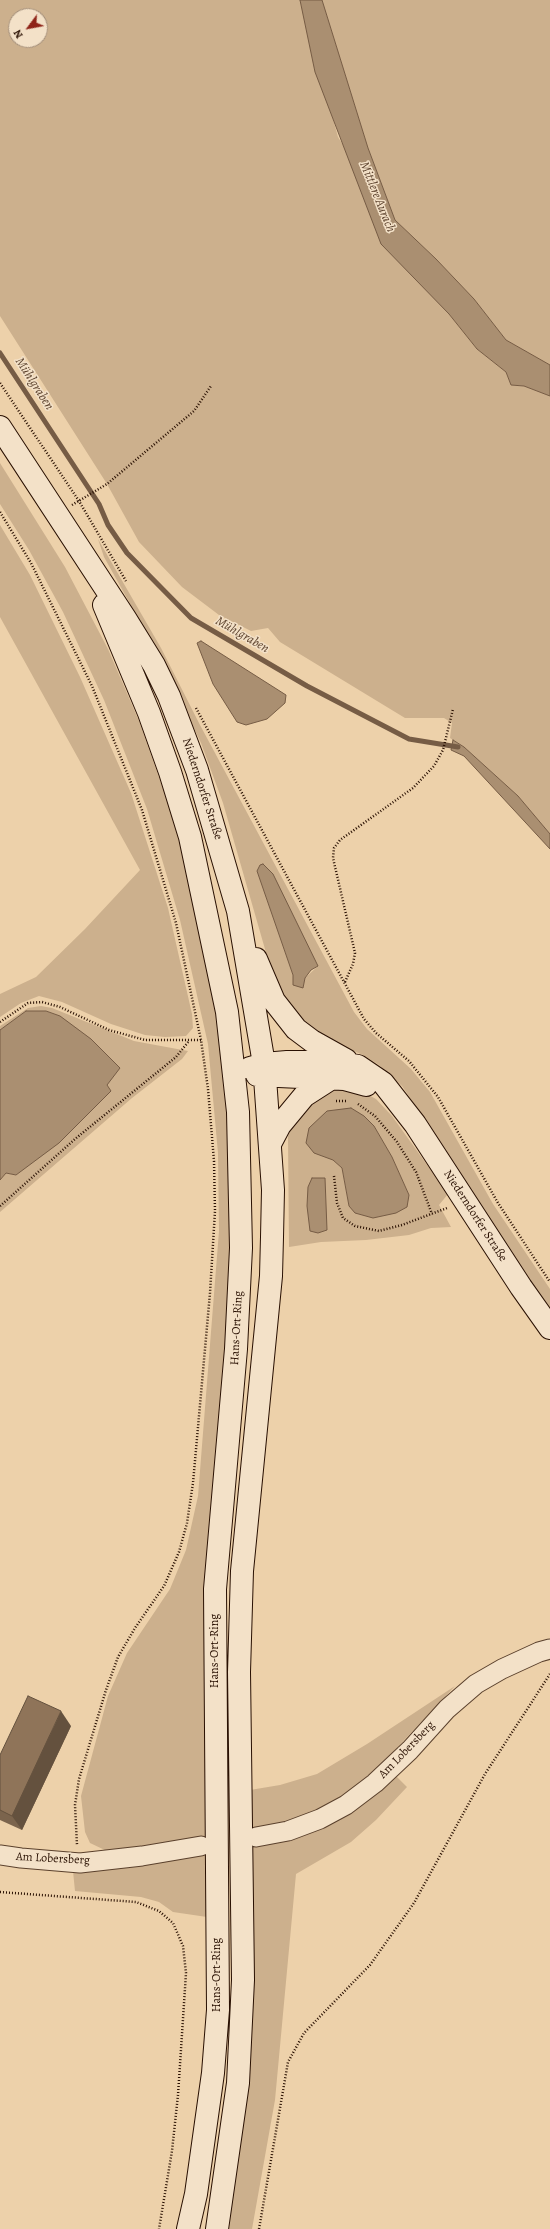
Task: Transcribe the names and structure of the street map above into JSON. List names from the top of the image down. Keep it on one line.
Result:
{"streets":{"main road":["Niederndorfer Straße","Hans-Ort-Ring"],"street":["Am Lobersberg"]},"crossings":[["Niederndorfer Straße","Hans-Ort-Ring"]],"water":["Mittlere Aurach","Mühlgraben"],"north":"bottom left"}
